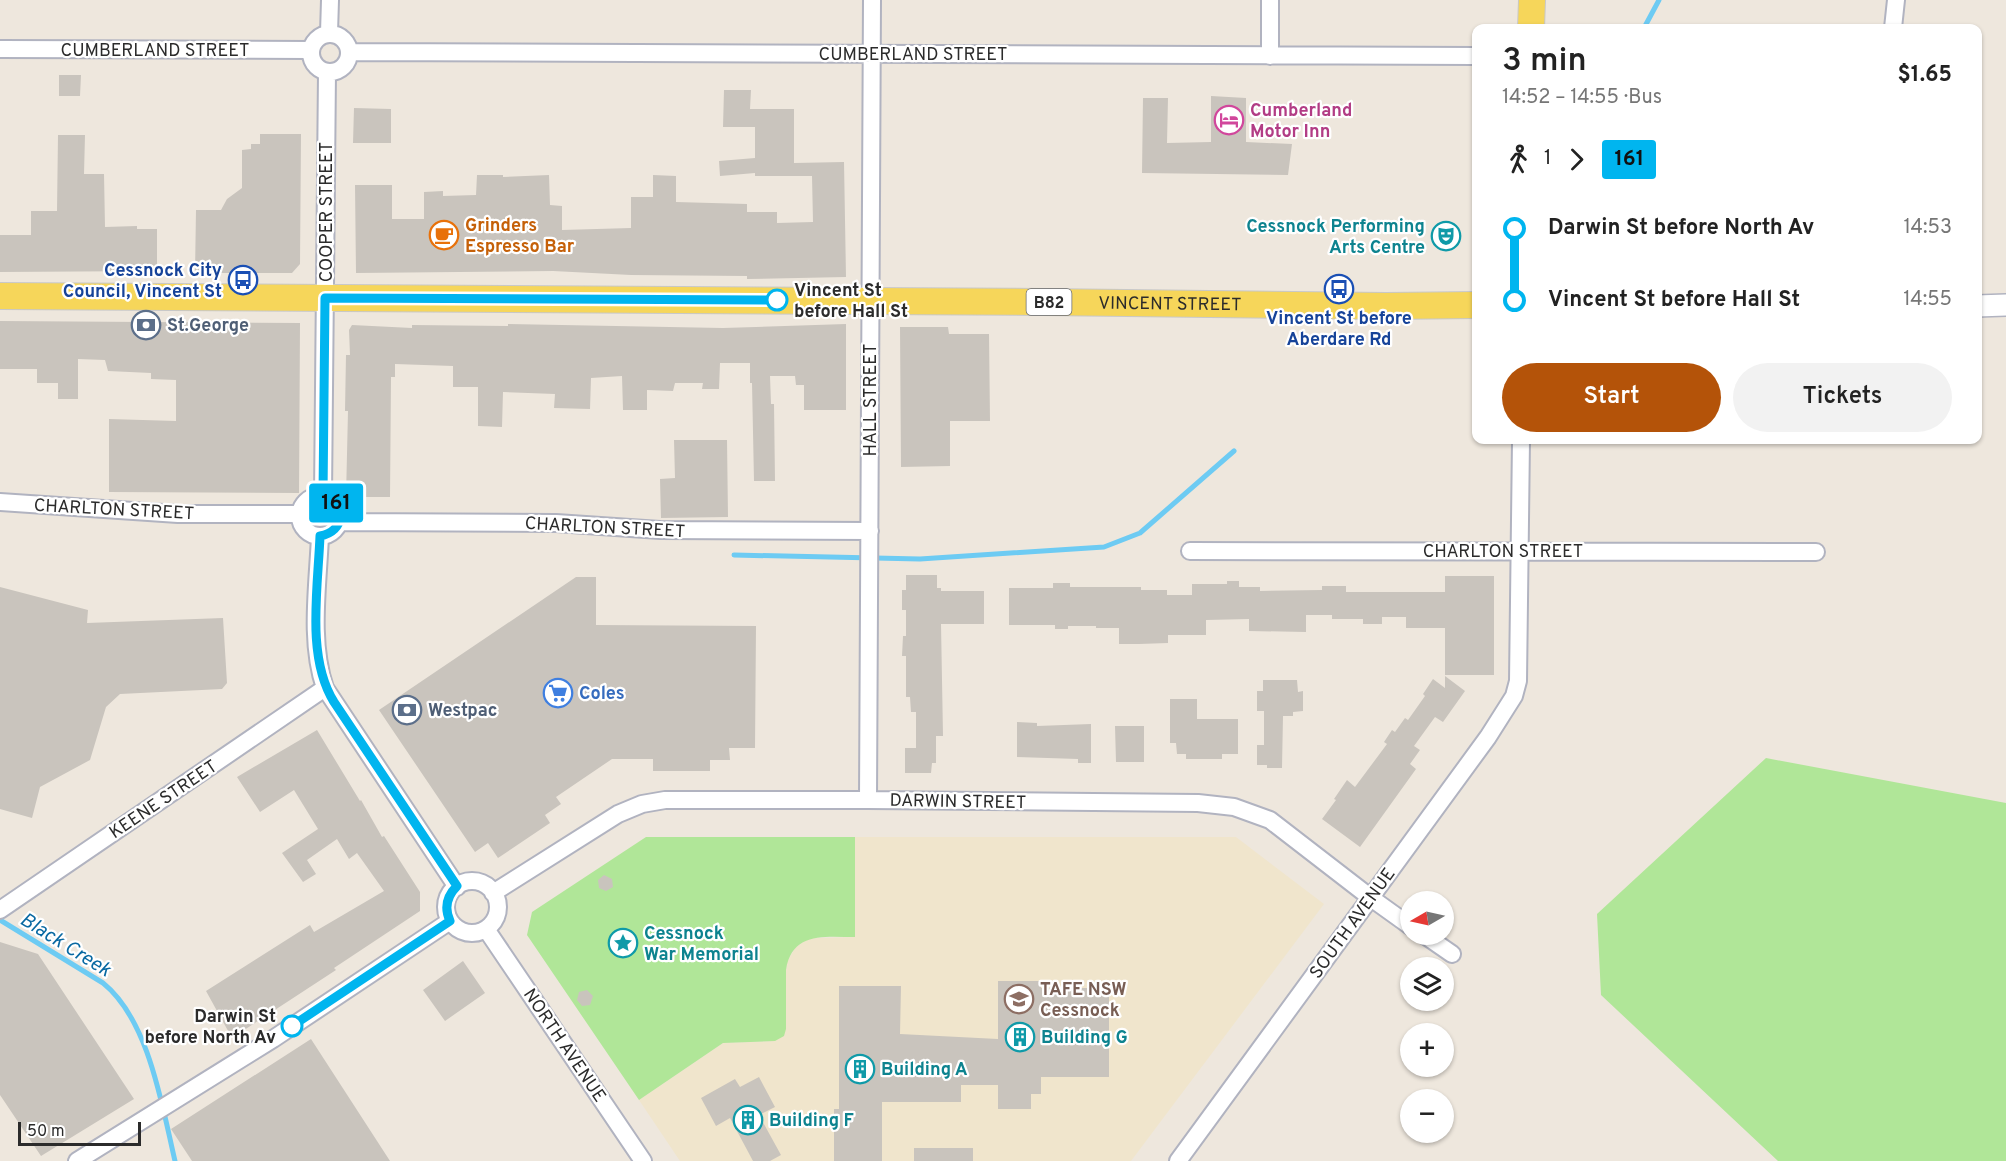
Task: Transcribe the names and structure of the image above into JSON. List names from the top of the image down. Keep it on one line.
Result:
{"streets":{"main road":["B82","VINCENT STREET"],"street":["CUMBERLAND STREET","COOPER STREET","HALL STREET","CHARLTON STREET","KEENE STREET","DARWIN STREET","SOUTH AVENUE","NORTH AVENUE"]},"crossings":[["CUMBERLAND STREET","COOPER STREET"],["CUMBERLAND STREET","HALL STREET"],["COOPER STREET","VINCENT STREET"],["COOPER STREET","CHARLTON STREET"],["VINCENT STREET","HALL STREET"],["HALL STREET","CHARLTON STREET"],["HALL STREET","DARWIN STREET"],["CHARLTON STREET","SOUTH AVENUE"],["DARWIN STREET","SOUTH AVENUE"],["DARWIN STREET","NORTH AVENUE"]],"water":["Black Creek"],"places":{"hotel":["Cumberland Motor Inn"],"cafe":["Grinders Espresso Bar"],"theatre":["Cessnock Performing Arts Centre"],"bus stop":["Cessnock City Council, Vincent St","Vincent St before Aberdare Rd"],"other":["Vincent St before Hall St","Darwin St before North Av"],"bank":["St.George","Westpac"],"supermarket":["Coles"],"place":["Cessnock War Memorial"],"school or university":["TAFE NSW Cessnock"],"building":["Building G","Building A","Building F"]},"lines":["bus line 161"],"scale_bar":"50 m","north":"left","page":{"on_map":"161","heading":["3 min","14:52 – 14:55 · Bus","$1.65"],"legs":["1","161"],"list":[{"name":"Darwin St before North Av","value":"14:53"},{"name":"Vincent St before Hall St","value":"14:55"}],"buttons":["Start","Tickets"],"map_buttons":["+","−"],"scale":"50 m"}}
